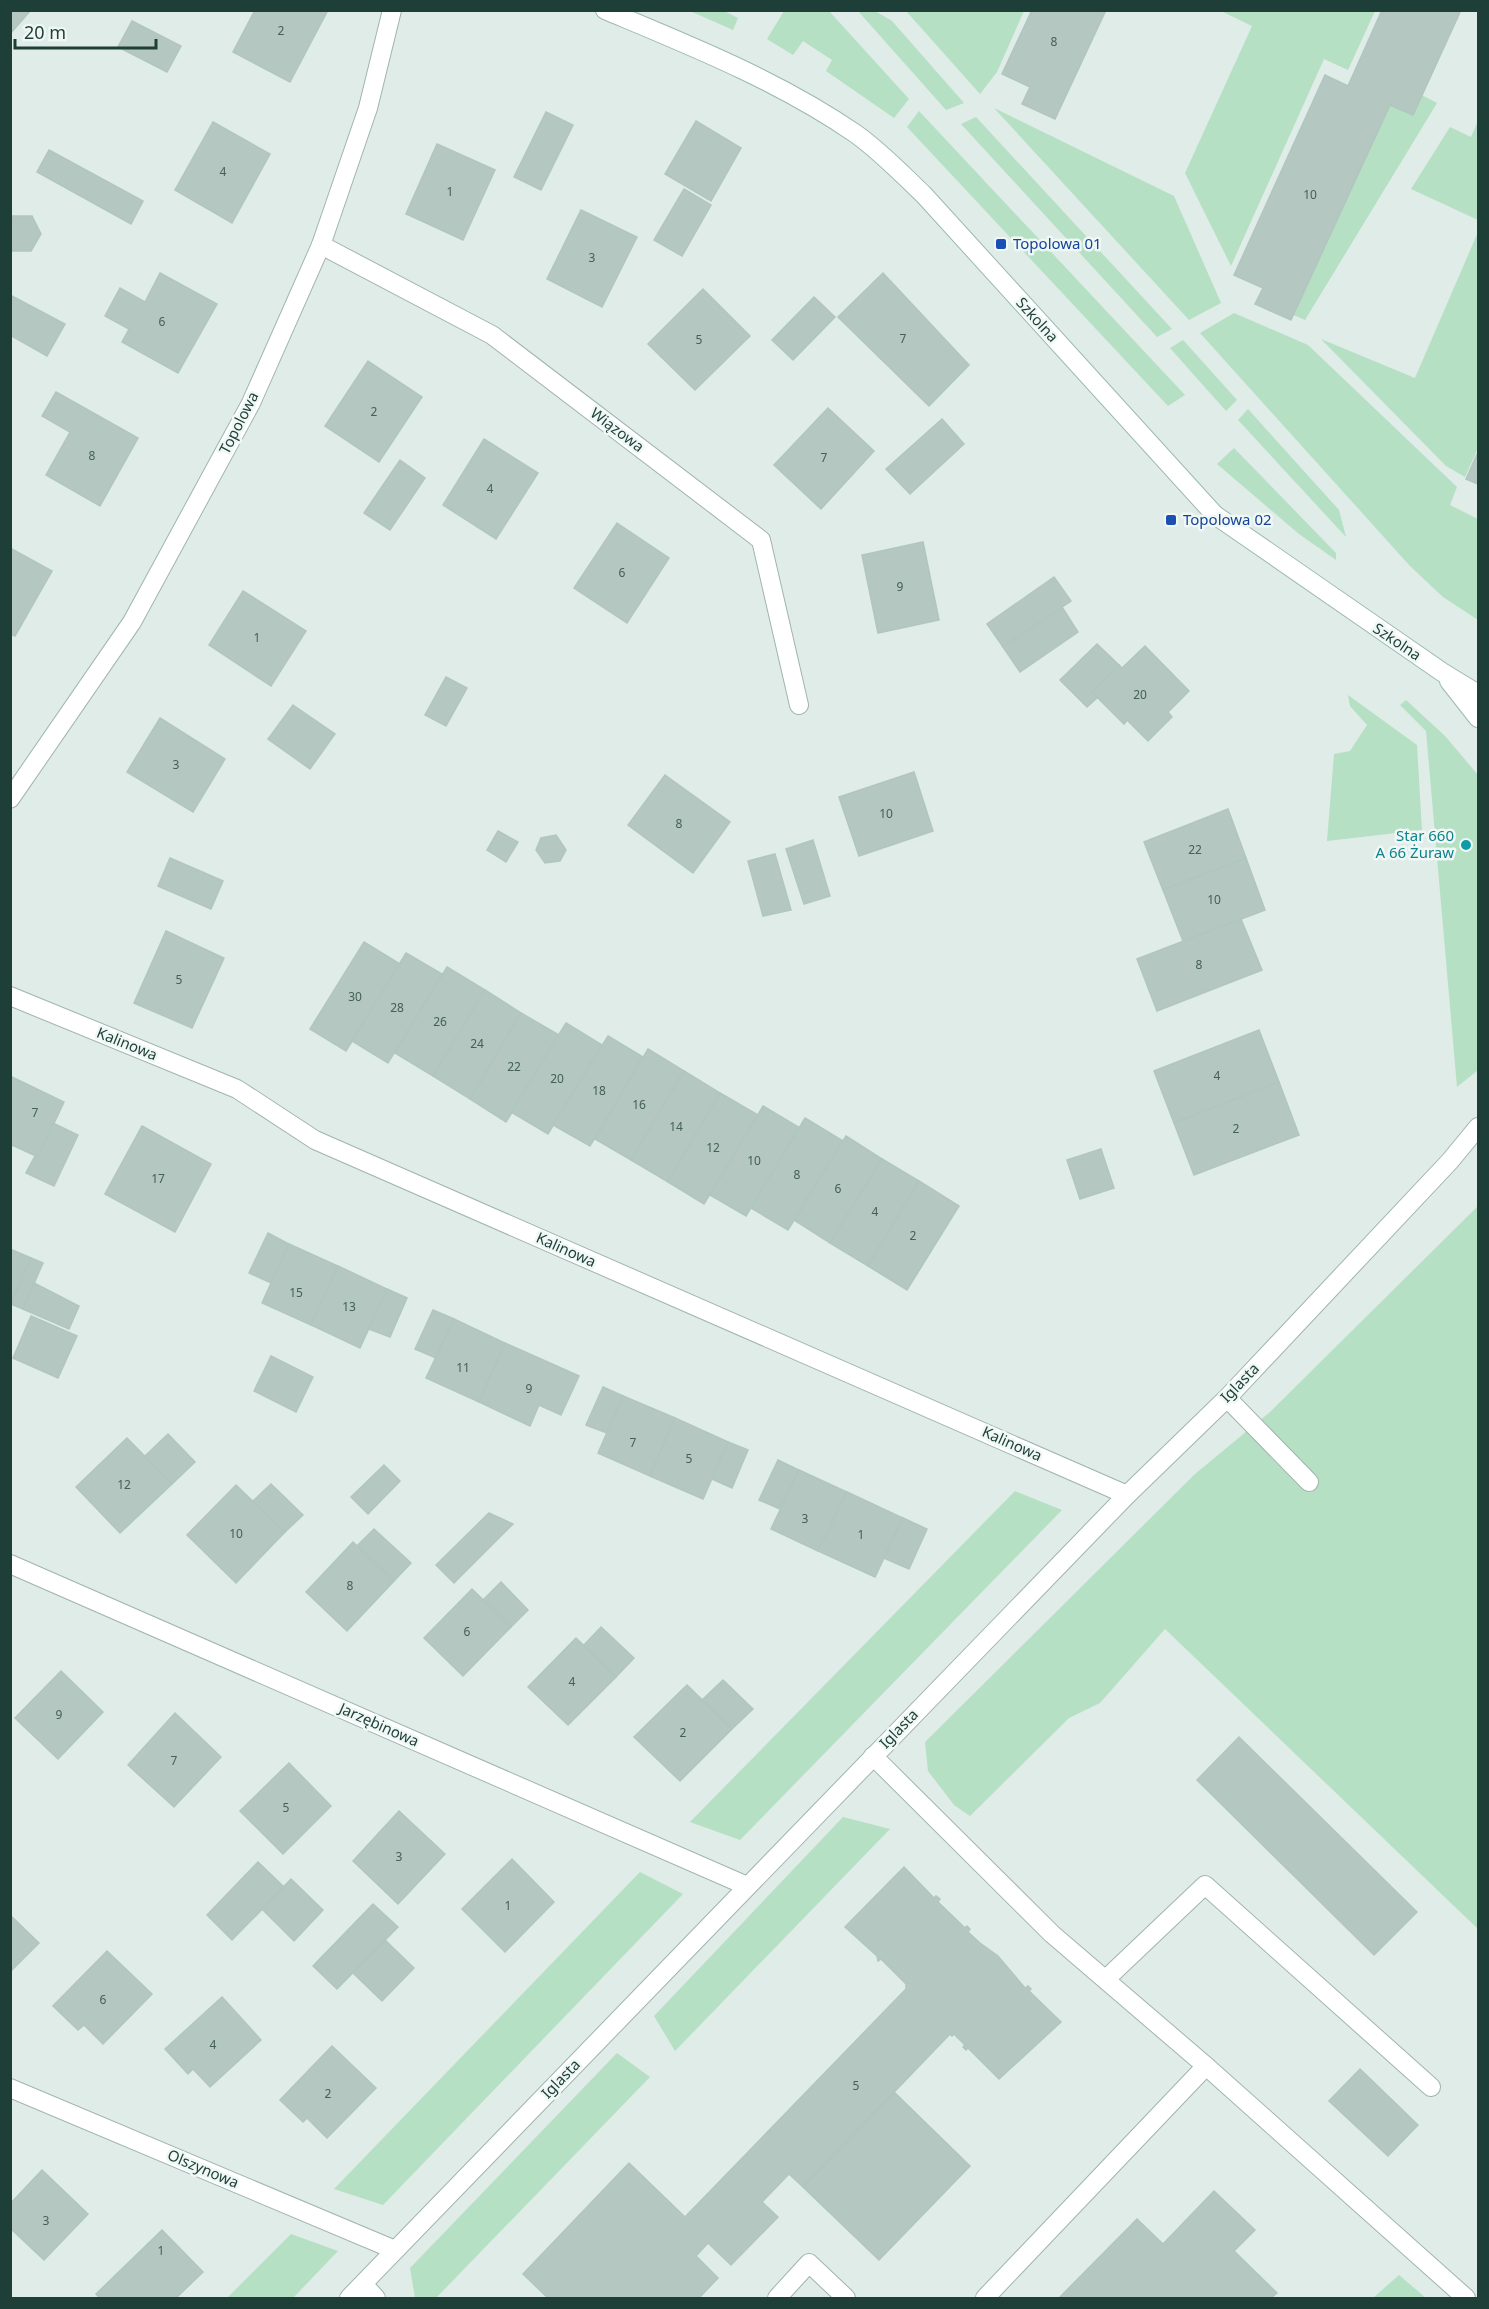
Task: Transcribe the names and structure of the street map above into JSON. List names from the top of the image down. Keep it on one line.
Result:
{"streets":{"street":["Szkolna","Topolowa","Wiązowa","Kalinowa","Iglasta","Jarzębinowa","Olszynowa"]},"crossings":[["Topolowa","Wiązowa"],["Kalinowa","Iglasta"],["Iglasta","Jarzębinowa"],["Iglasta","Olszynowa"]],"places":{"transit":["Topolowa 01","Topolowa 02"],"other":["Star 660 A 66 Żuraw"]},"house_numbers":["2","8","4","1","10","3","6","7","5","2","8","7","4","6","9","1","20","3","10","8","22","10","8","5","30","28","26","24","22","4","20","18","16","7","14","2","12","10","8","17","6","4","2","15","13","11","9","7","5","12","3","10","1","8","6","4","9","2","7","5","3","1","6","4","5","2","3","1"],"scale_bar":"20 m"}
